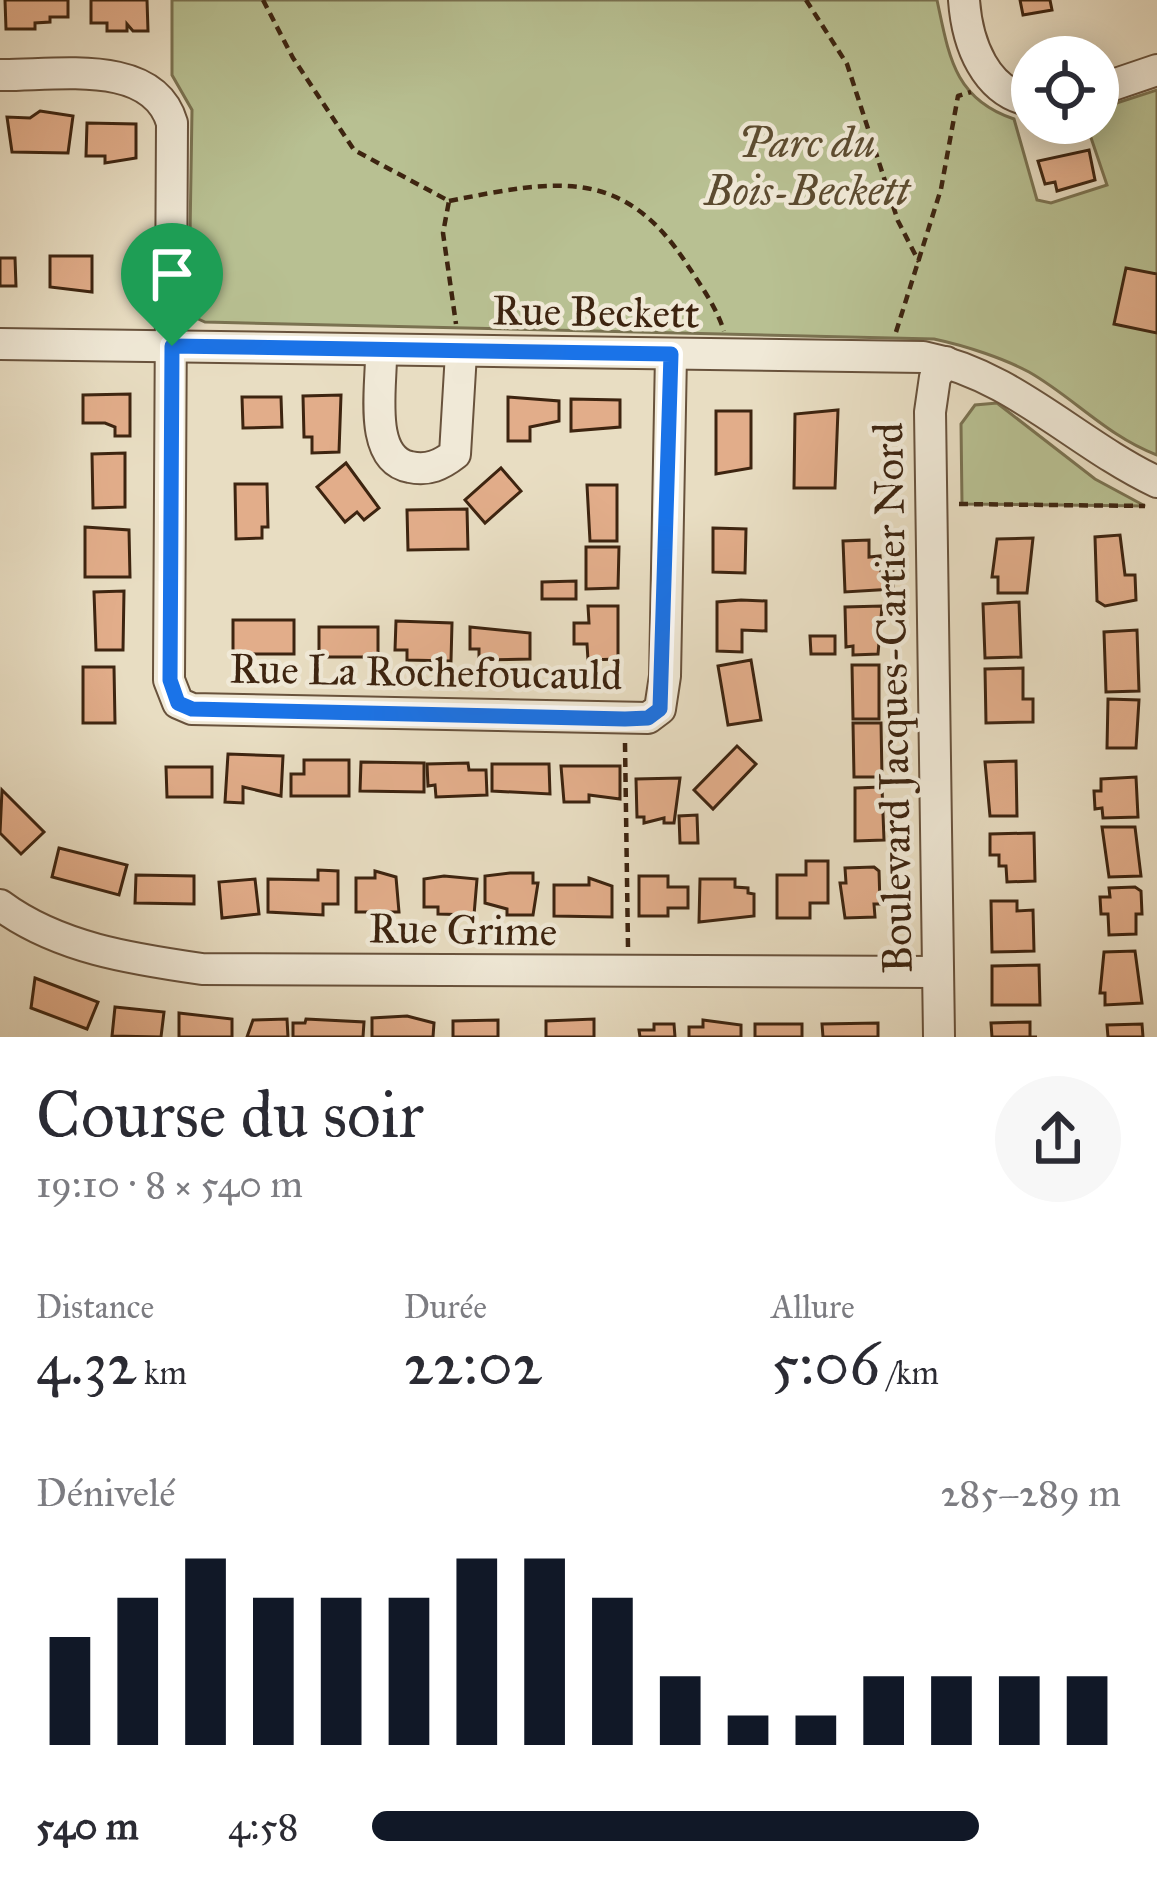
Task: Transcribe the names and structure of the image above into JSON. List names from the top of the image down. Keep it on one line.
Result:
{"streets":{"street":["Rue Beckett","Rue La Rochefoucauld","Boulevard Jacques-Cartier Nord","Rue Grime"]},"crossings":[["Rue Beckett","Rue La Rochefoucauld"],["Rue Beckett","Boulevard Jacques-Cartier Nord"],["Boulevard Jacques-Cartier Nord","Rue Grime"]],"parks":["Parc du Bois-Beckett"],"page":{"heading":["Course du soir","19:10 · 8 × 540 m"],"stats":[["Distance","4.32 km"],["Durée","22:02"],["Allure","5:06 /km"]],"chart":["Dénivelé","285–289 m"],"list":[{"name":"540 m","note":"4:58"}]}}
